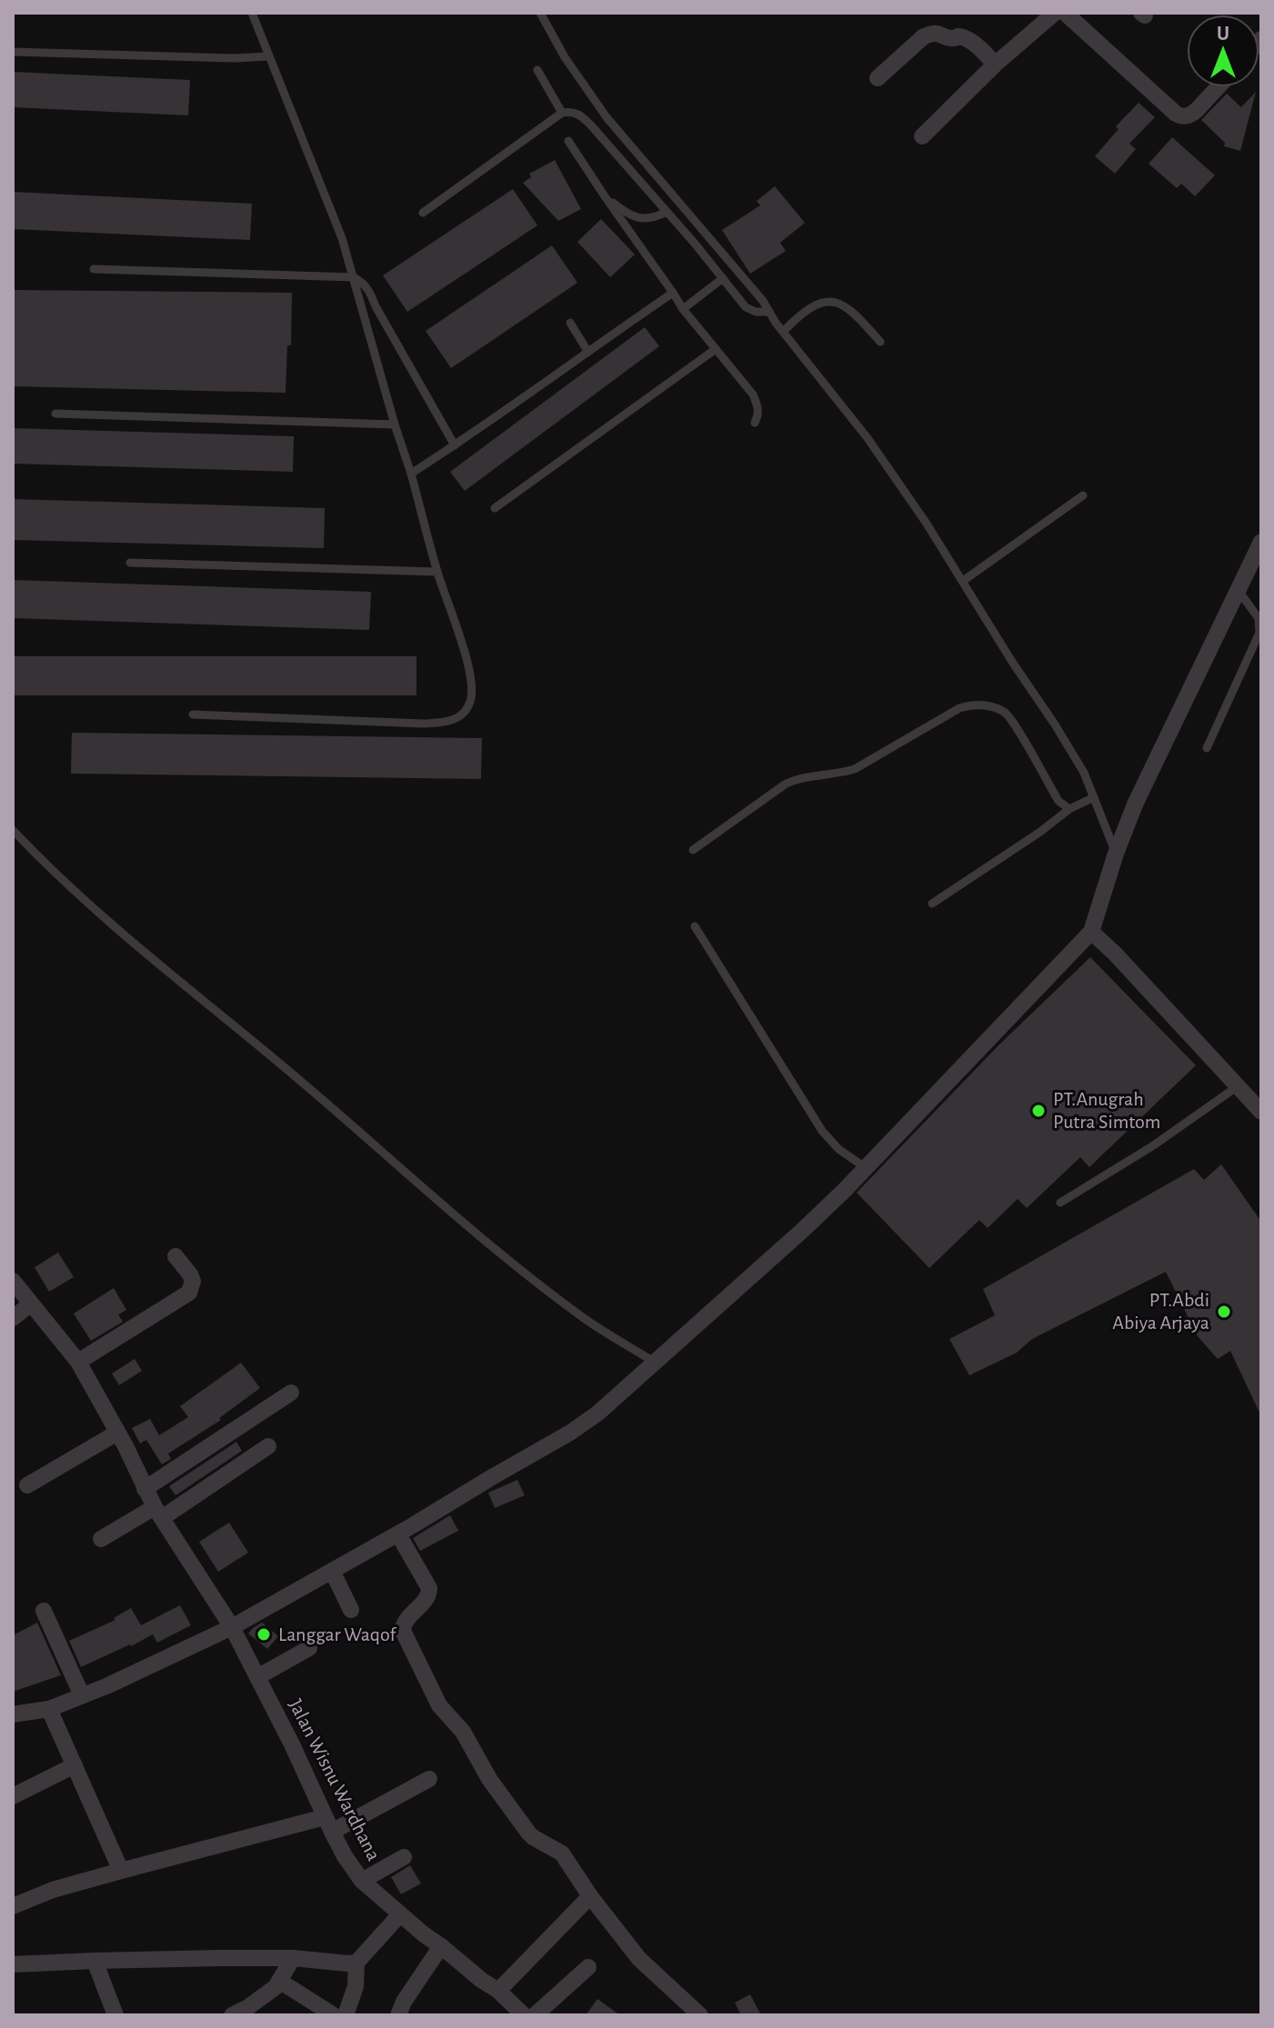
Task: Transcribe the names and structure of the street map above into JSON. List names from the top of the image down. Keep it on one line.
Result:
{"streets":{"street":["Jalan Wisnu Wardhana"]},"places":["PT.Anugrah Putra Simtom","PT.Abdi Abiya Arjaya","Langgar Waqof"],"north":"top"}
